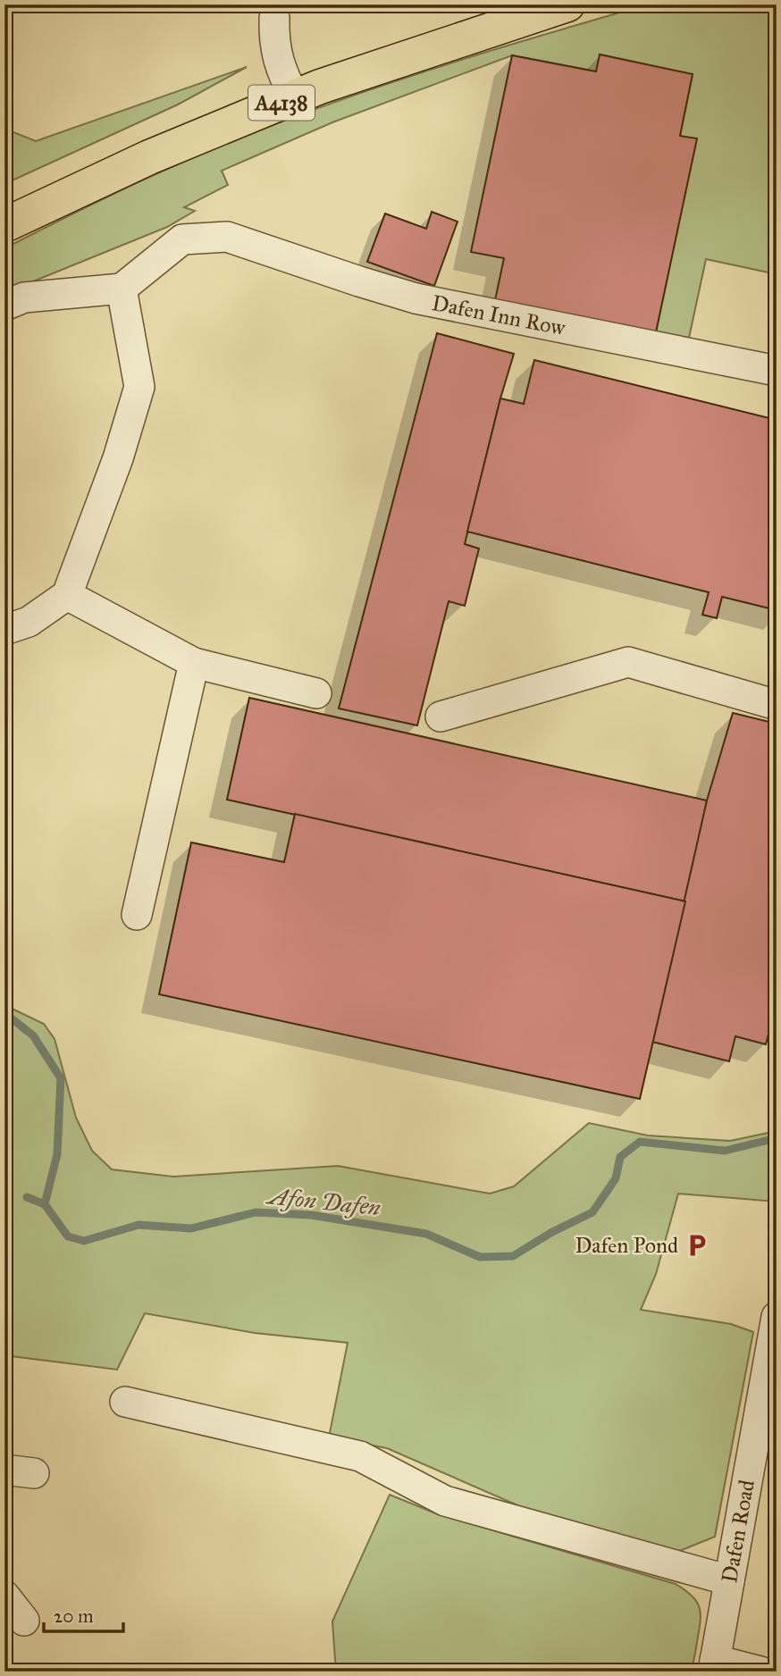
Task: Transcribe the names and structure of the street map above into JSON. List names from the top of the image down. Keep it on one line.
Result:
{"streets":{"highway":["A4138"],"street":["Dafen Inn Row","Dafen Road"]},"water":["Afon Dafen"],"places":{"parking":["Dafen Pond"]},"scale_bar":"20 m"}
